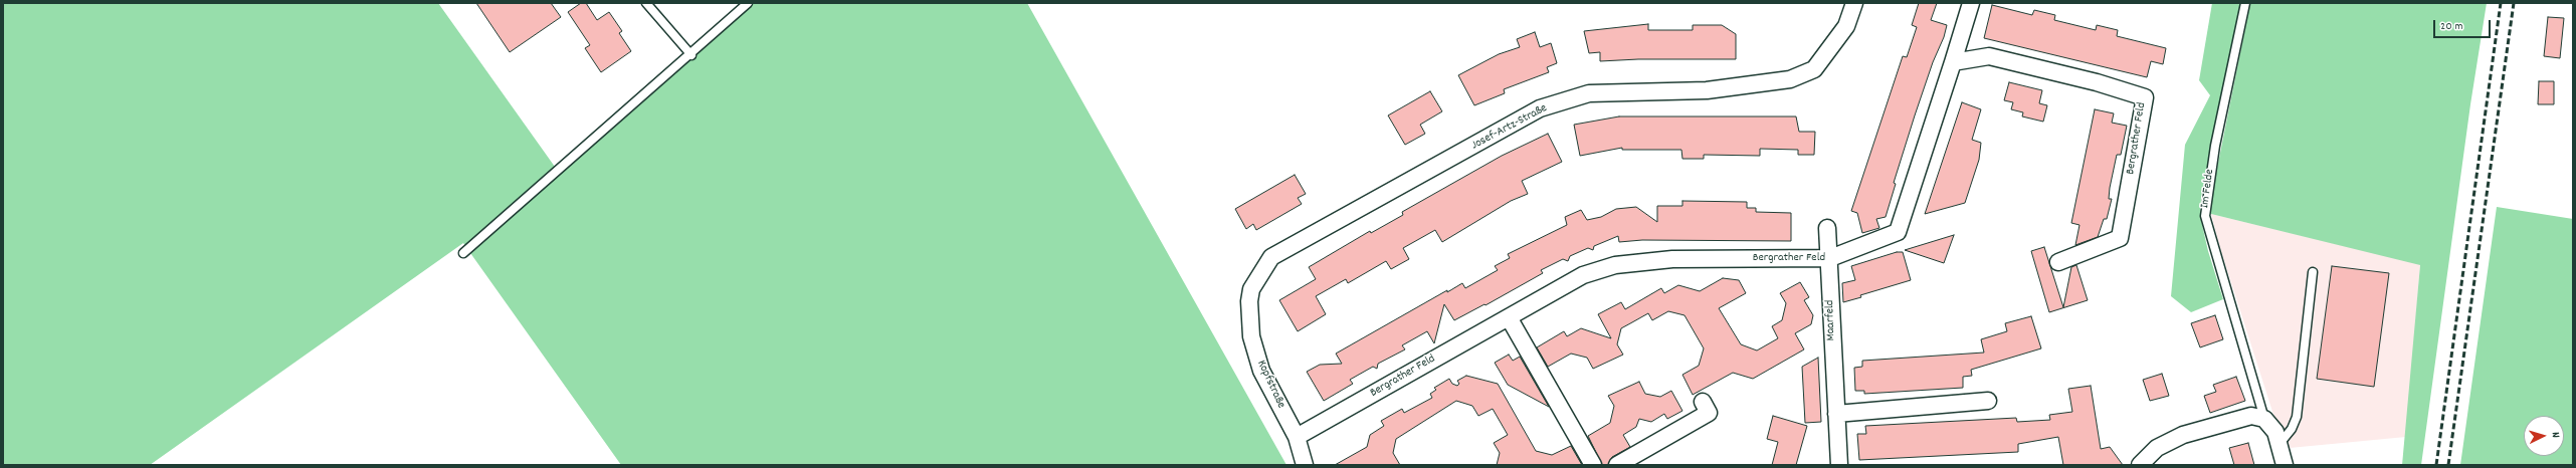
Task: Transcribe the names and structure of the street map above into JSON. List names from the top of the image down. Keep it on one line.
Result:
{"streets":{"street":["Josef-Artz-Straße","Bergrather Feld","Im Felde","Maarfeld","Kopfstraße"]},"crossings":[["Josef-Artz-Straße","Kopfstraße"],["Bergrather Feld","Maarfeld"],["Bergrather Feld","Kopfstraße"]],"scale_bar":"20 m","north":"right"}
